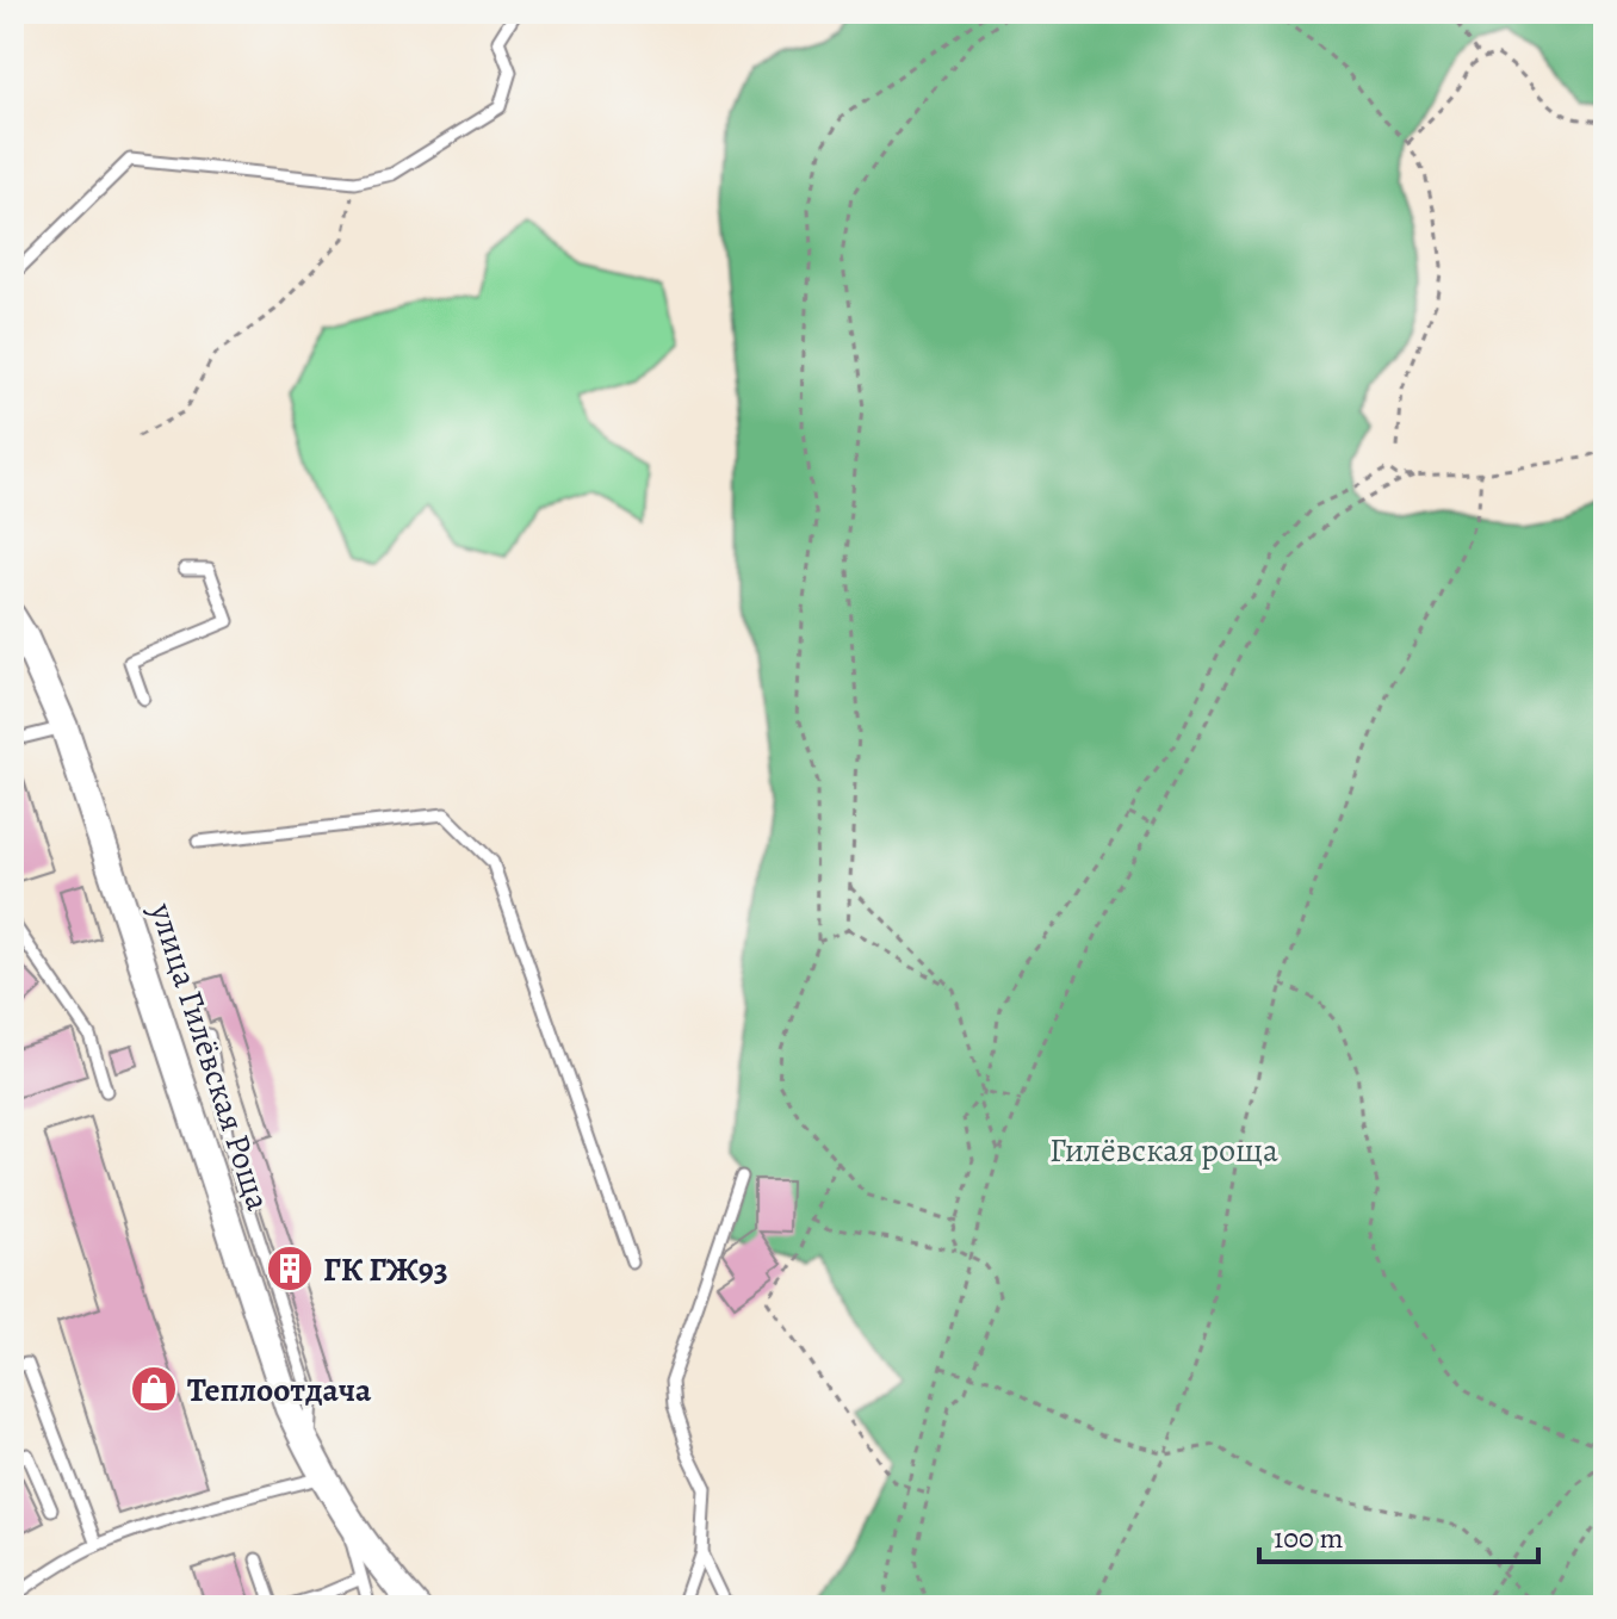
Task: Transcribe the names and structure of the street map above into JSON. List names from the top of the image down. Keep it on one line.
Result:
{"streets":{"street":["улица Гилёвская Роща"]},"parks":["Гилёвская роща"],"places":{"building":["ГК ГЖ93"],"shop":["Теплоотдача"]},"scale_bar":"100 m"}
